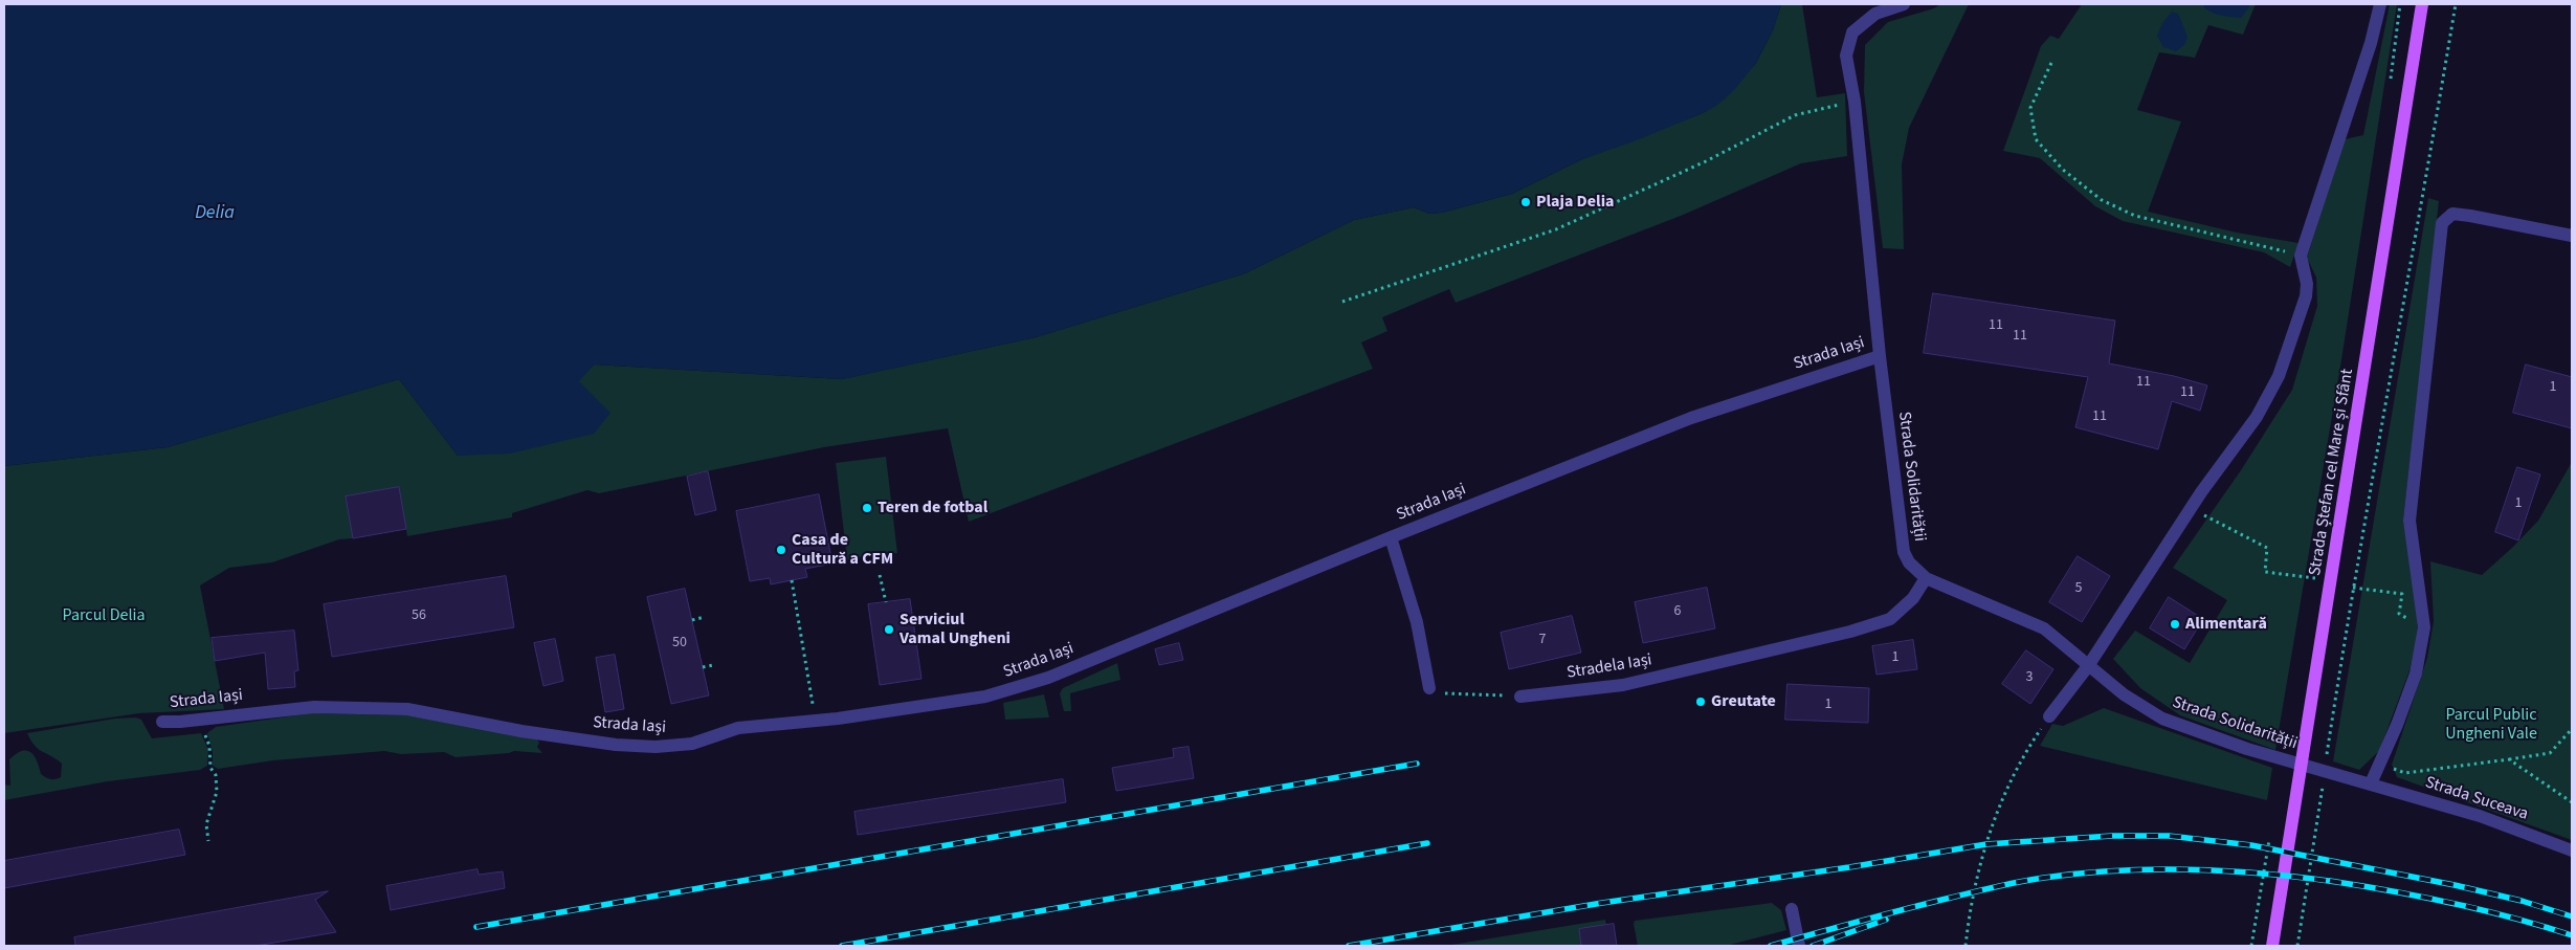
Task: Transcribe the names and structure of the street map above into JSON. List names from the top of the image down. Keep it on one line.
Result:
{"streets":{"main road":["Strada Ștefan cel Mare și Sfânt"],"street":["Strada Iași","Strada Solidarității","Stradela Iași","Strada Suceava"]},"crossings":[["Strada Iași","Strada Solidarității"],["Strada Solidarității","Stradela Iași"],["Strada Solidarității","Strada Suceava"]],"water":["Delia"],"parks":["Parcul Delia","Parcul Public Ungheni Vale"],"places":["Plaja Delia","Teren de fotbal","Casa de Cultură a CFM","Alimentară","Serviciul Vamal Ungheni","Greutate"],"house_numbers":["11","11","11","1","11","11","1","5","6","56","7","50","1","3","1"]}
